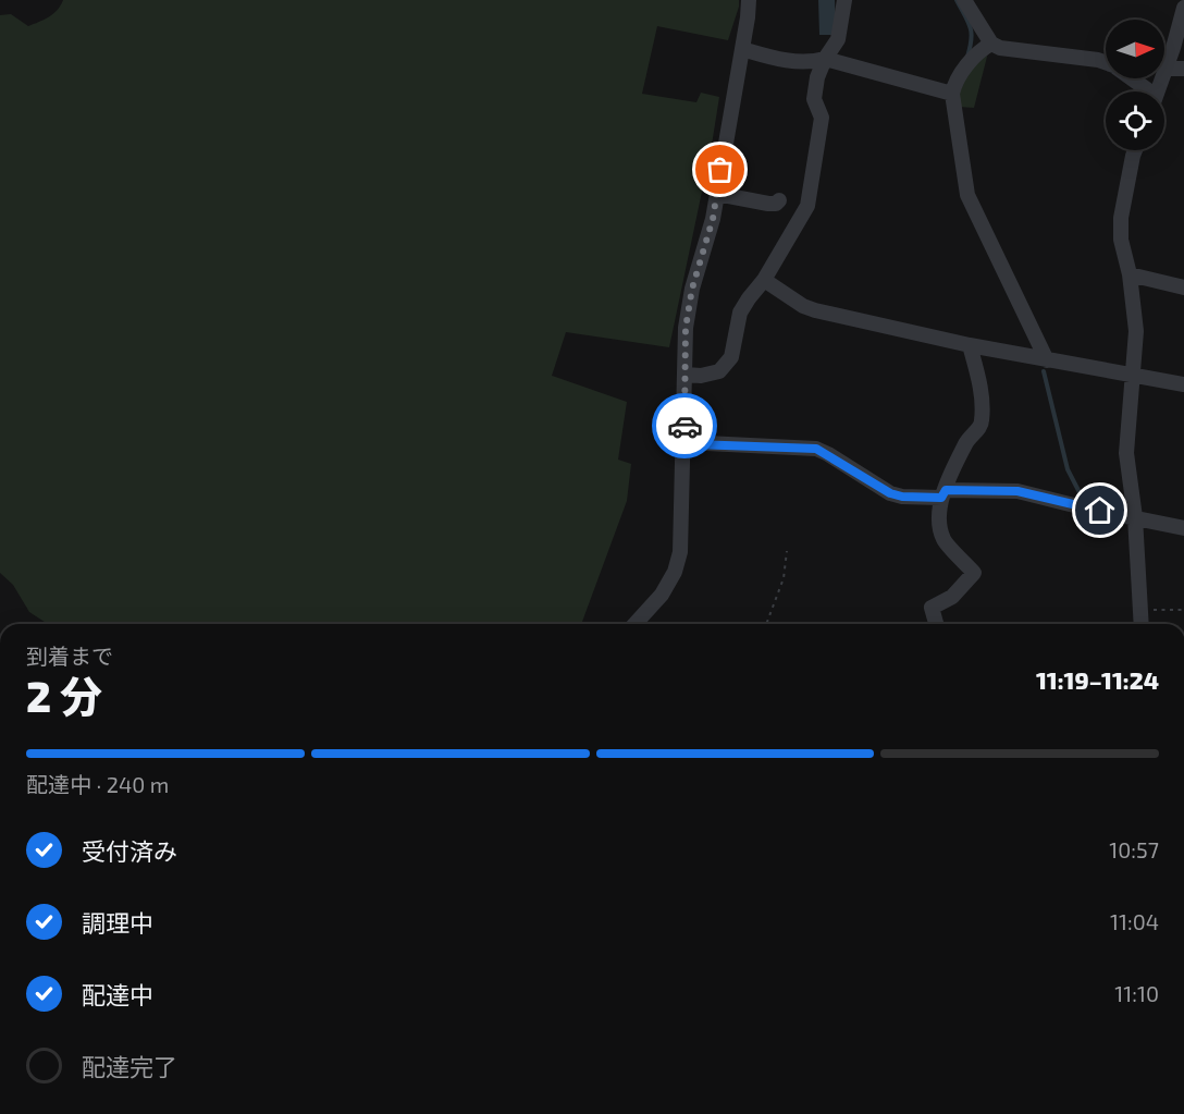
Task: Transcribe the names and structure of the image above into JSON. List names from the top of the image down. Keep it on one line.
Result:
{"north":"right","page":{"heading":["2 分","到着まで","11:19–11:24"],"bar":"配達中 · 240 m","list":[["受付済み","10:57"],["調理中","11:04"],["配達中","11:10"],"配達完了"]}}
